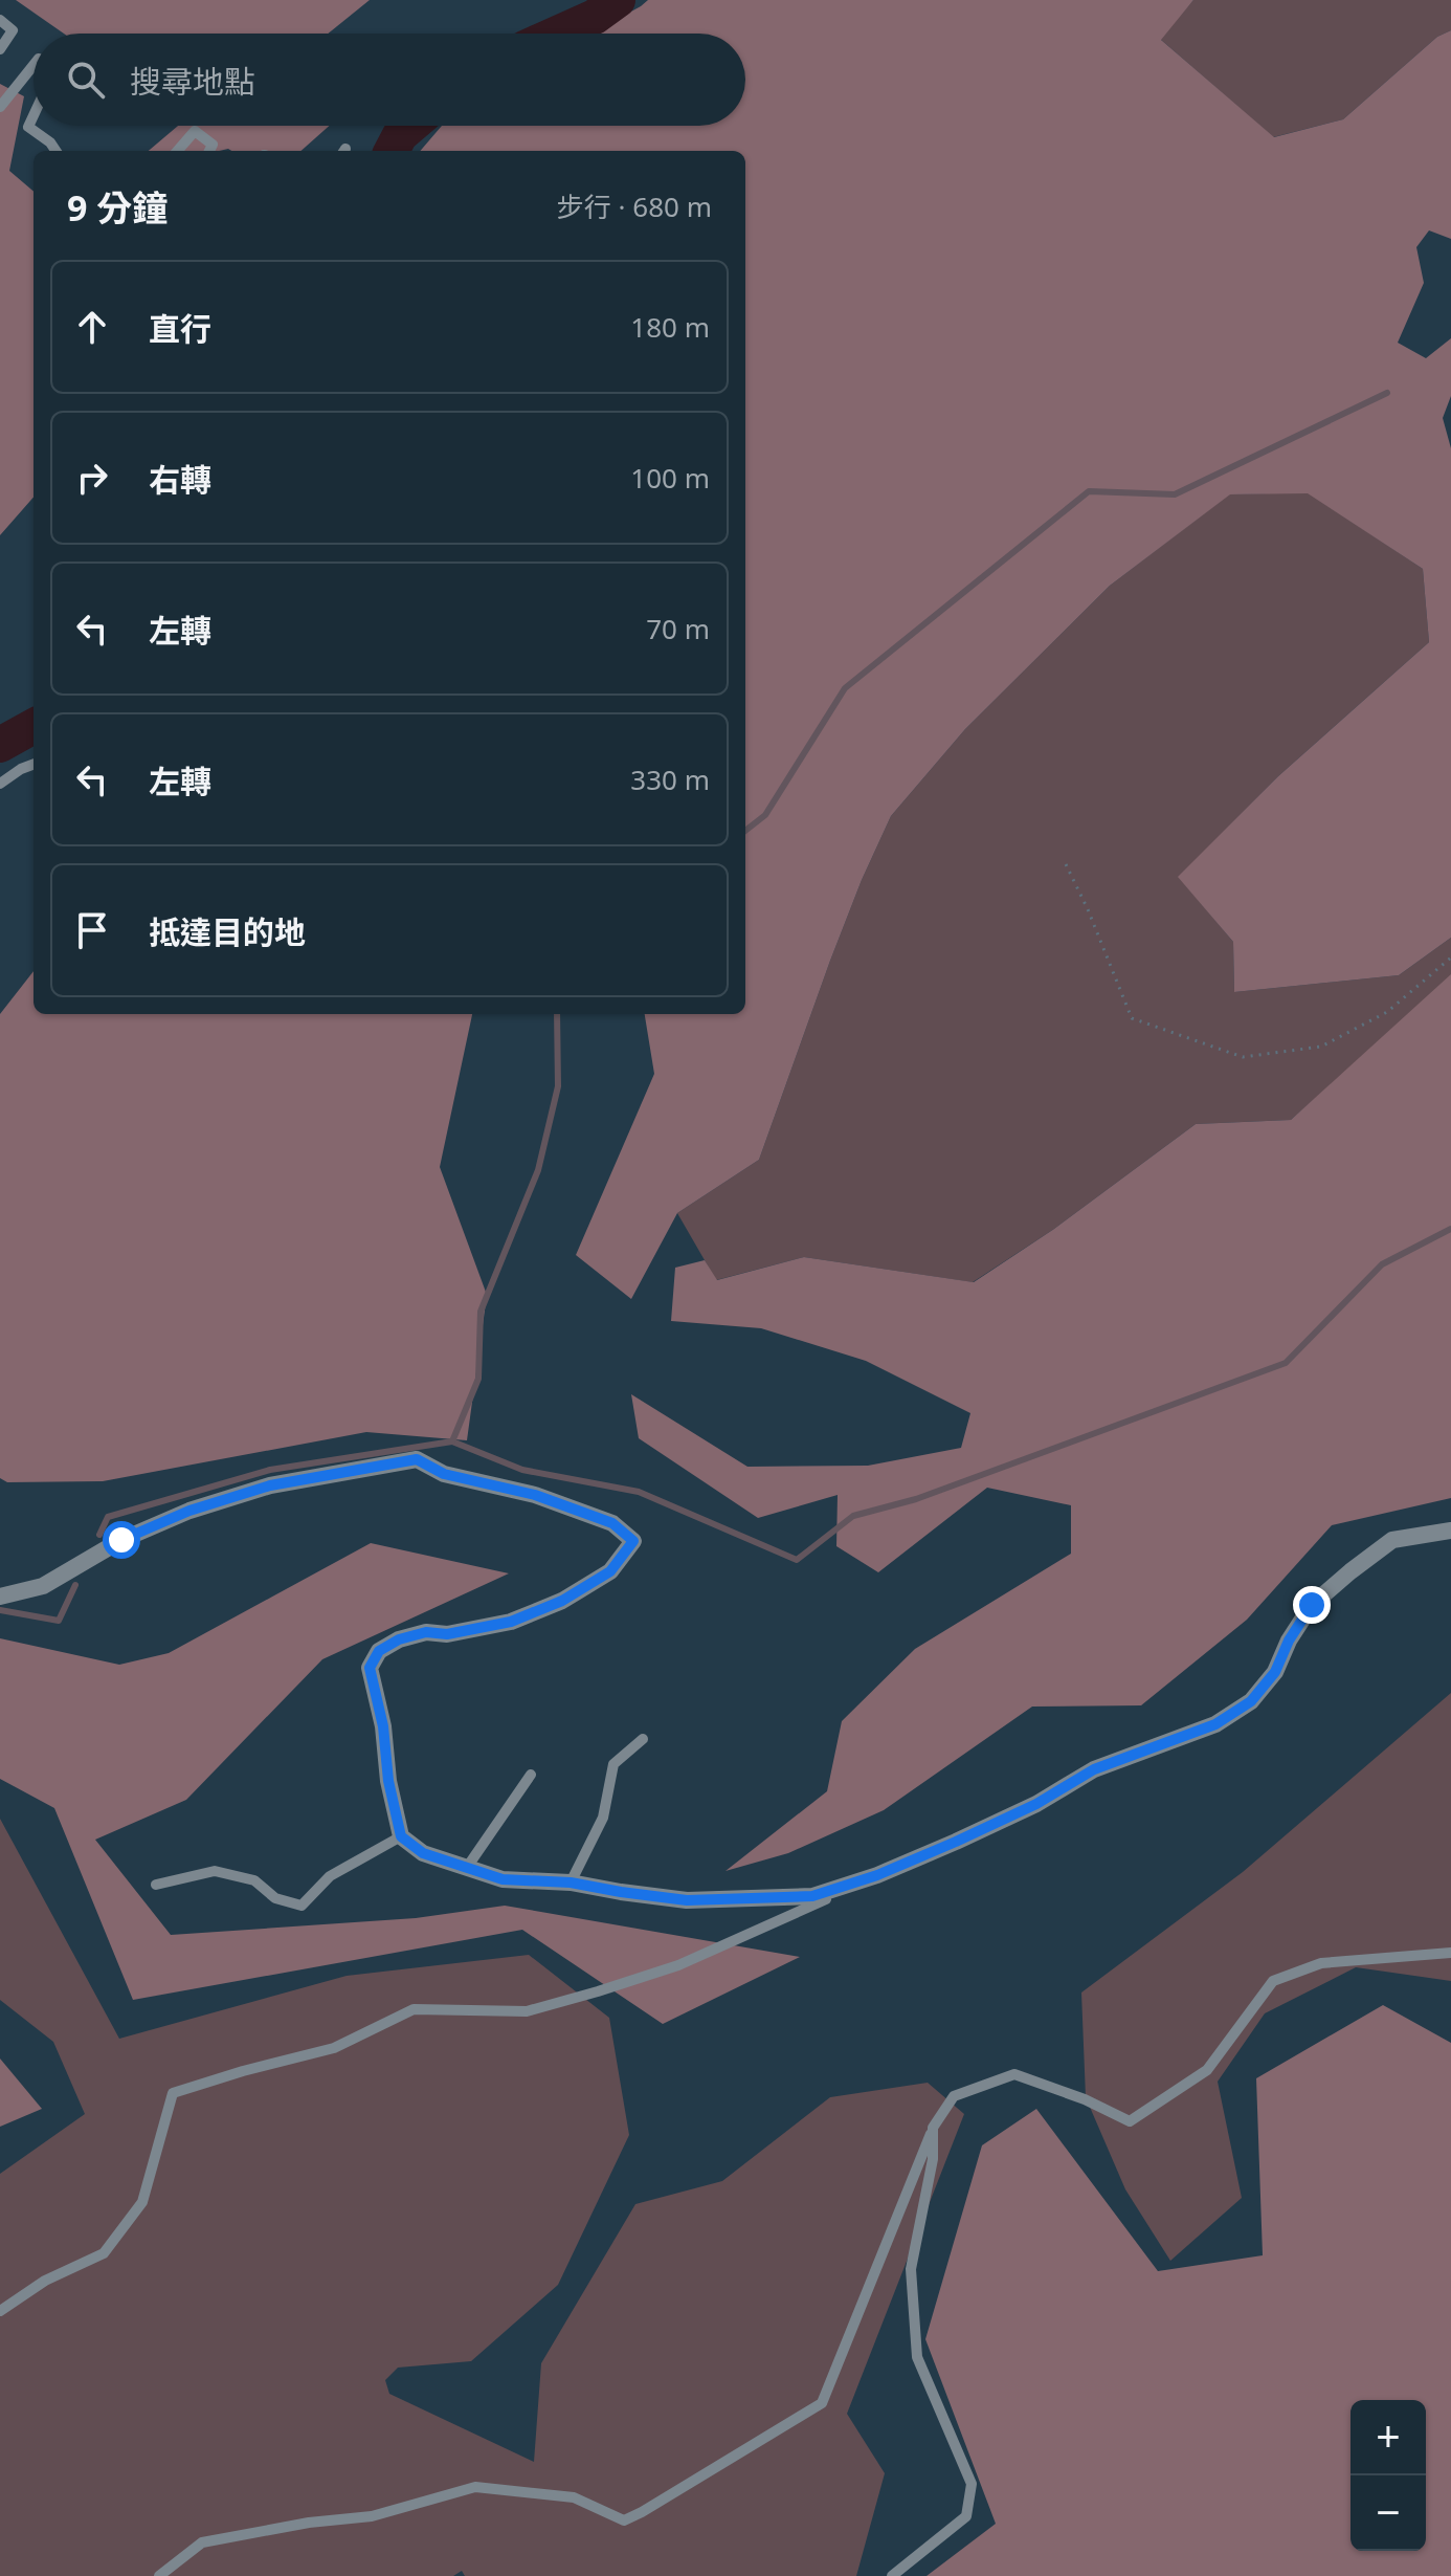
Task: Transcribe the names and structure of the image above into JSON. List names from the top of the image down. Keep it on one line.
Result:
{"page":{"search":"搜尋地點","heading":["9 分鐘","步行 · 680 m"],"list":[["直行","180 m"],["右轉","100 m"],["左轉","70 m"],["左轉","330 m"],"抵達目的地"],"map_buttons":["+","−"]}}
